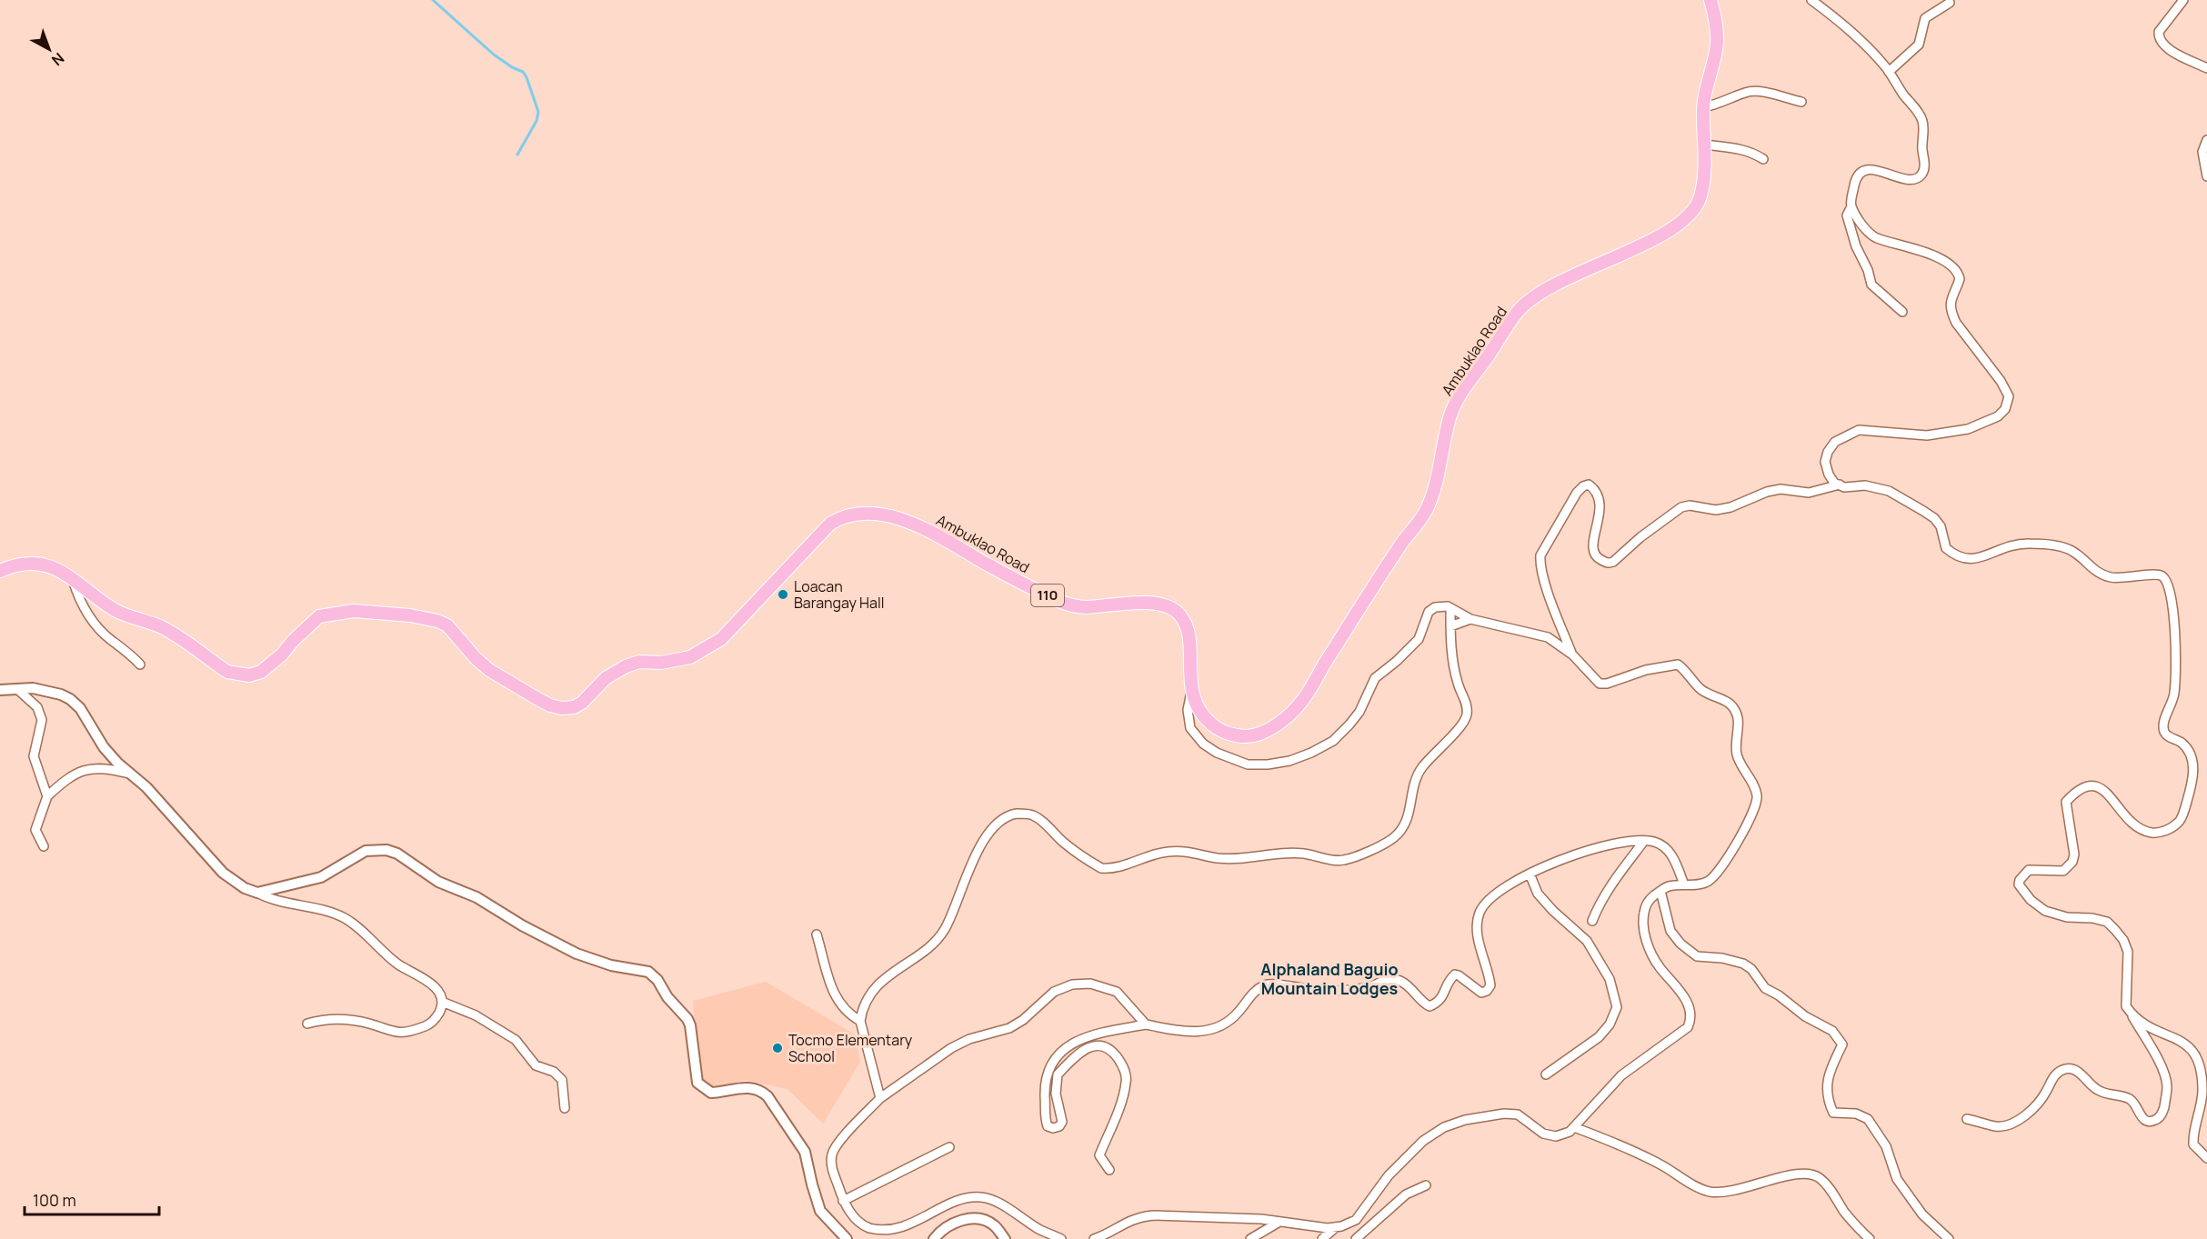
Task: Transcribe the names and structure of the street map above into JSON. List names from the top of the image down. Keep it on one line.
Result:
{"streets":{"main road":["Ambuklao Road","110"]},"districts":["Alphaland Baguio Mountain Lodges"],"places":["Loacan Barangay Hall","Tocmo Elementary School"],"scale_bar":"100 m","north":"bottom right"}
